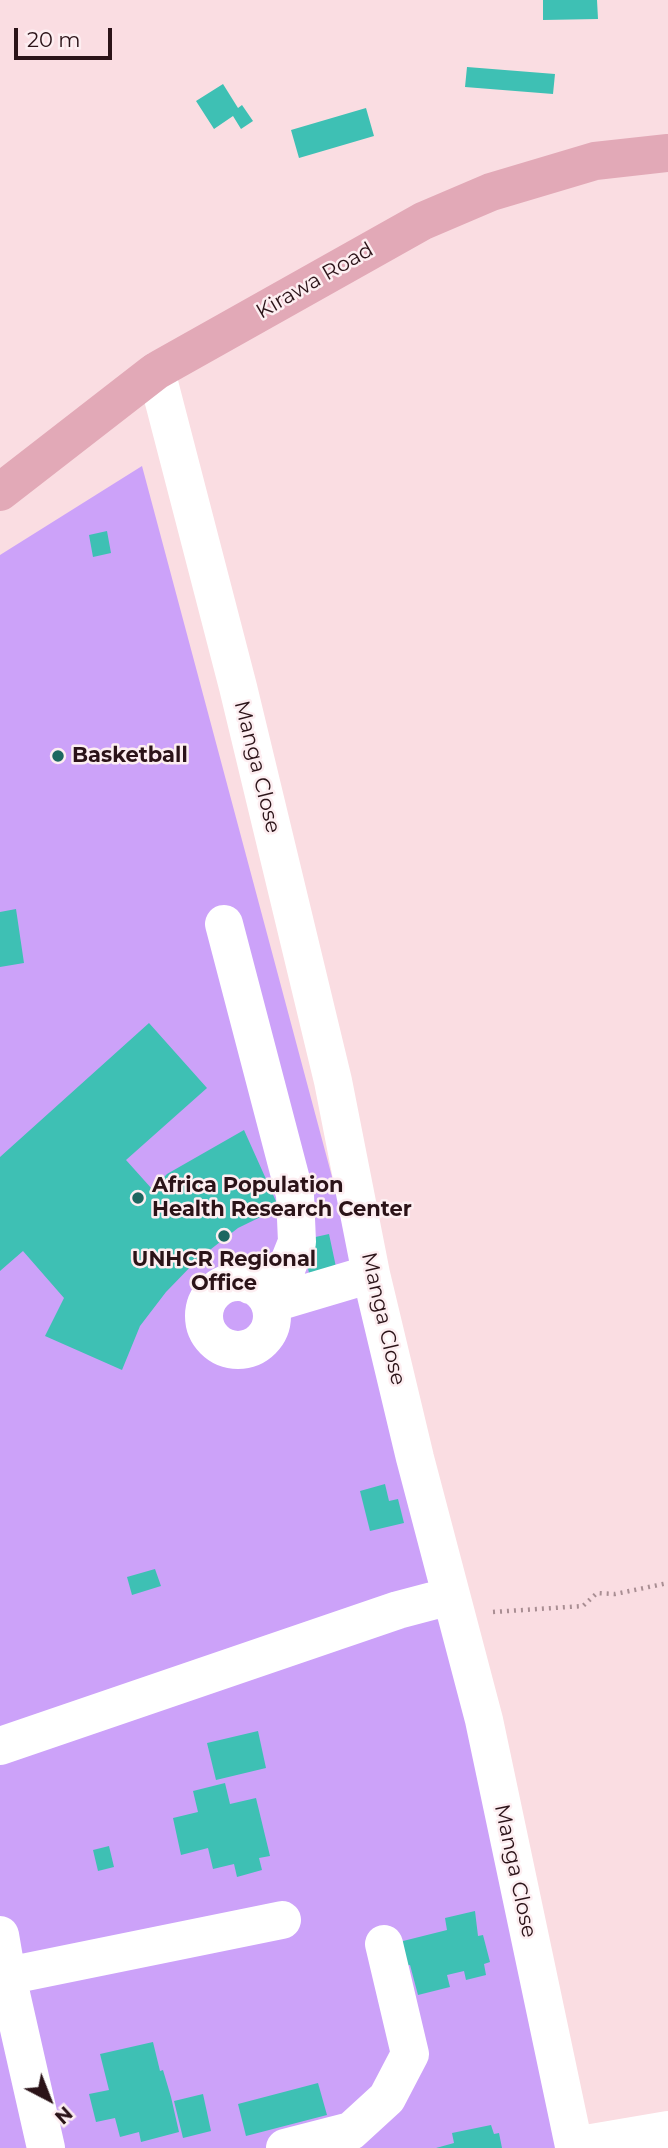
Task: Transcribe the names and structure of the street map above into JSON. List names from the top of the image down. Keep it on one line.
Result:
{"streets":{"main road":["Kirawa Road"],"street":["Manga Close"]},"crossings":[["Kirawa Road","Manga Close"]],"places":["Basketball","Africa Population Health Research Center","UNHCR Regional Office"],"scale_bar":"20 m","north":"bottom right"}
